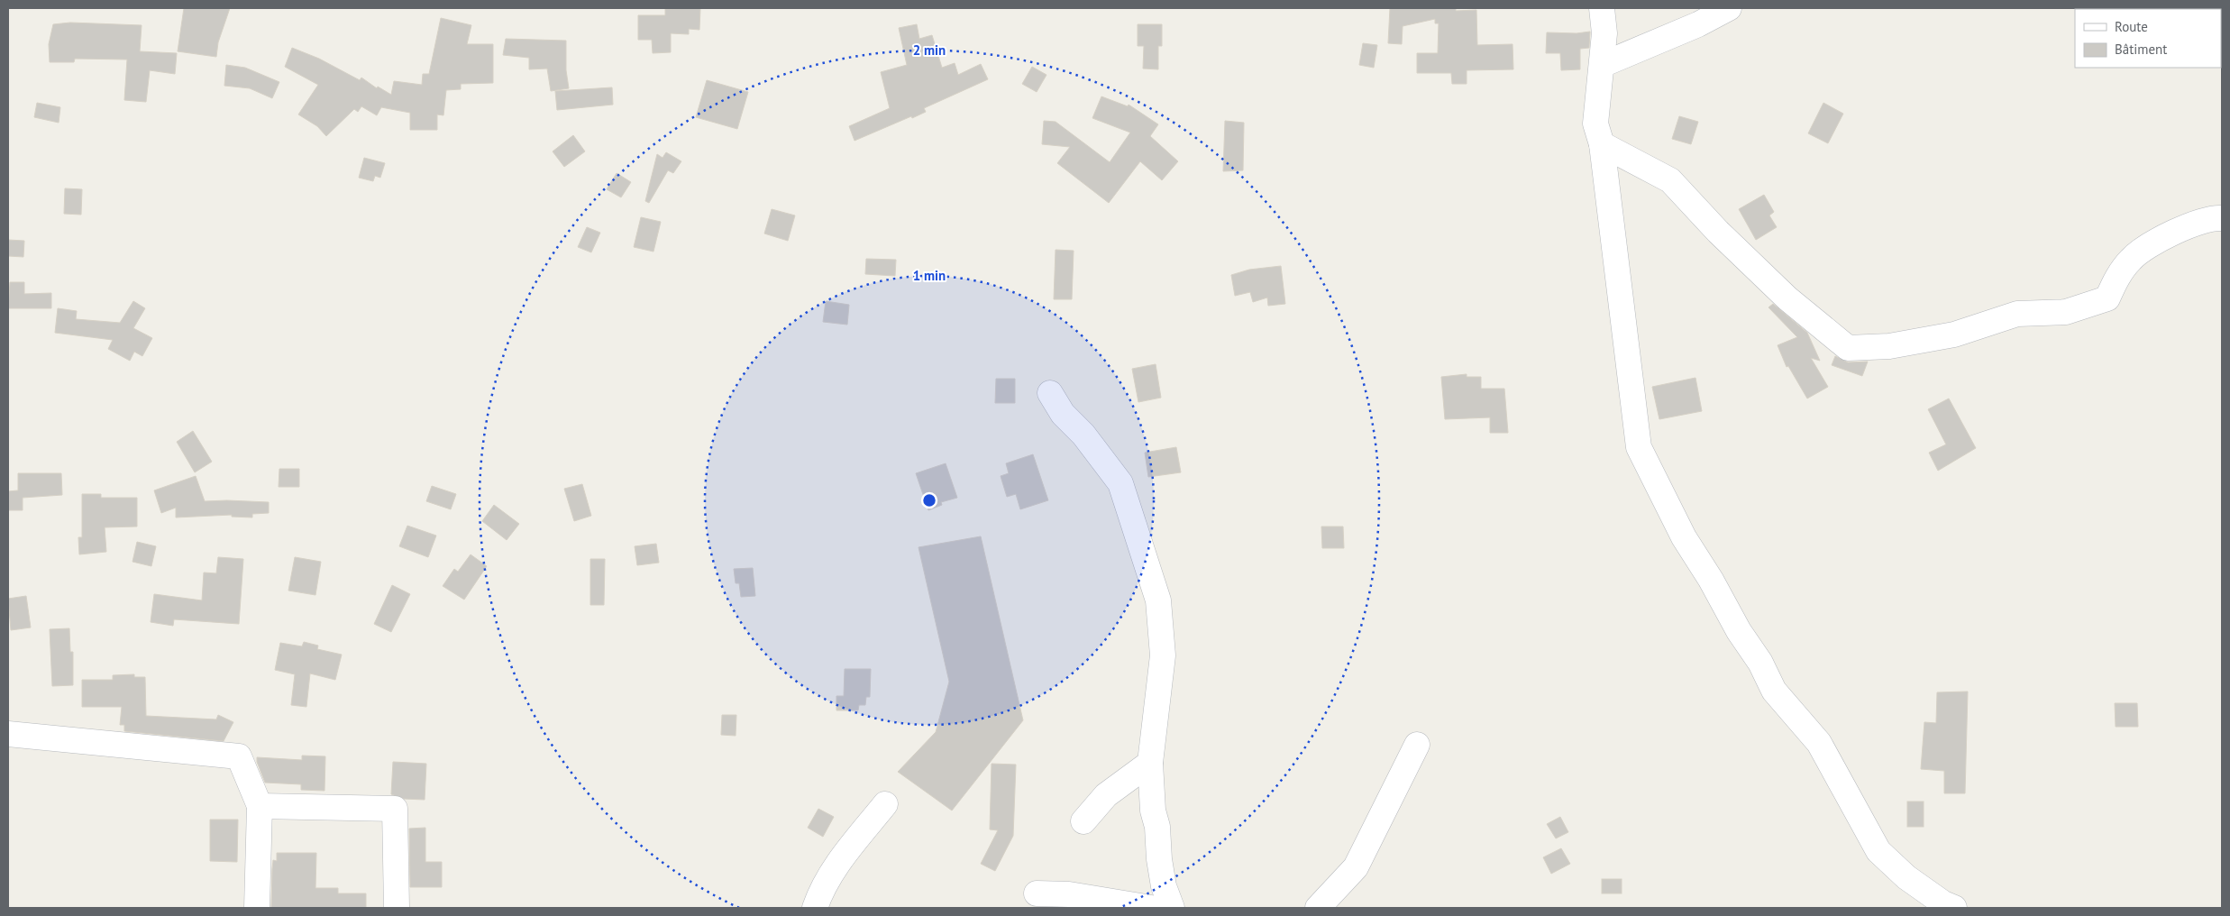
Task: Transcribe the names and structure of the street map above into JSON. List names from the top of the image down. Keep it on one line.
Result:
{"legend":["Route","Bâtiment"],"rings":["2 min","1 min"]}
